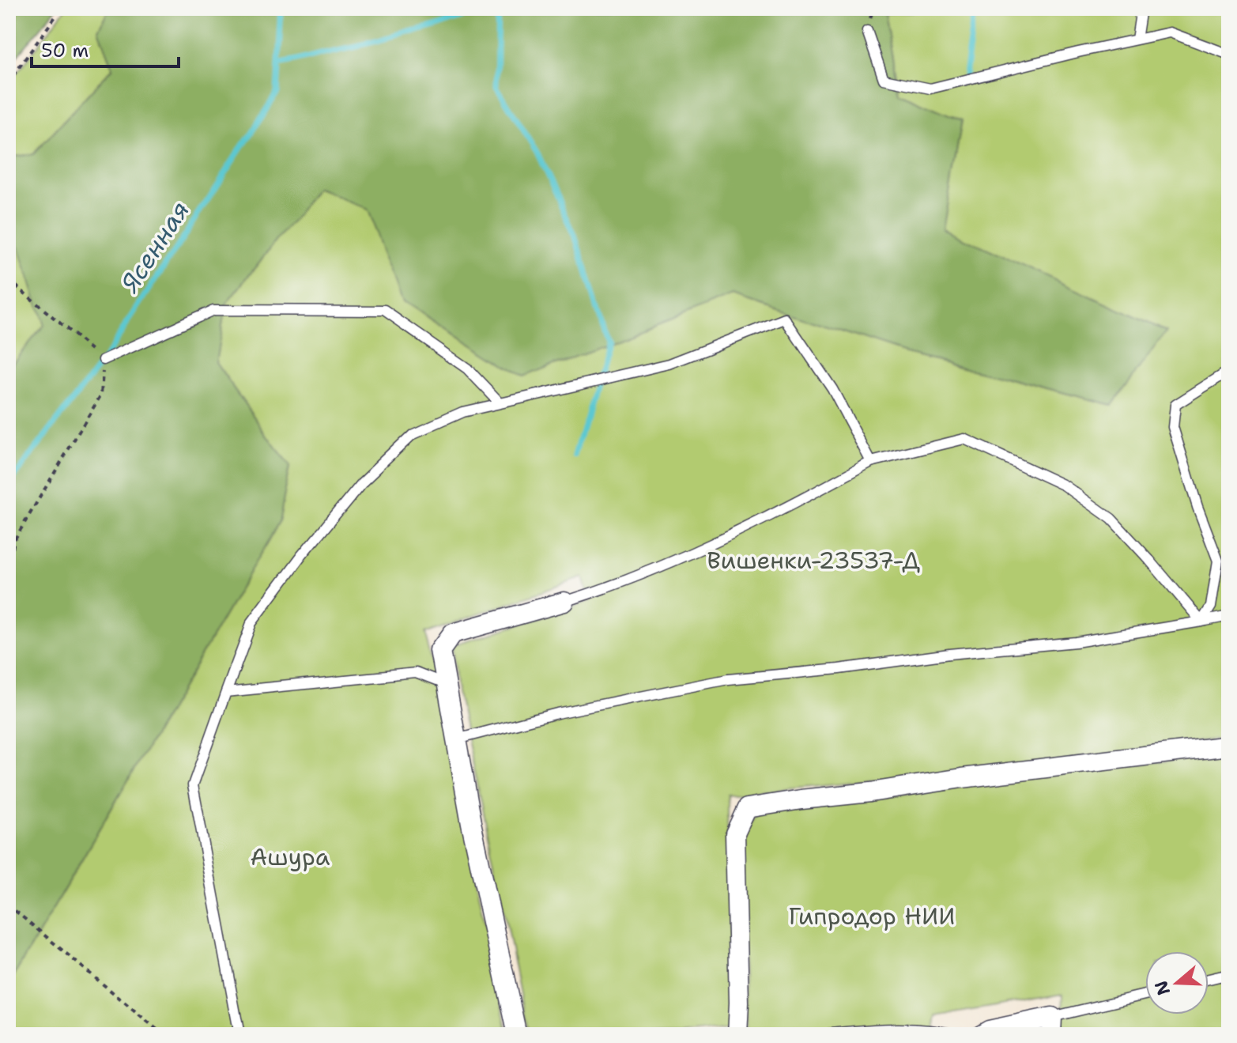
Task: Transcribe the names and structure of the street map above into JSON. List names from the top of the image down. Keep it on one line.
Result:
{"water":["Ясенная"],"parks":["Вишенки-23537-Д","Ашура","Гипродор НИИ"],"scale_bar":"50 m","north":"left"}
